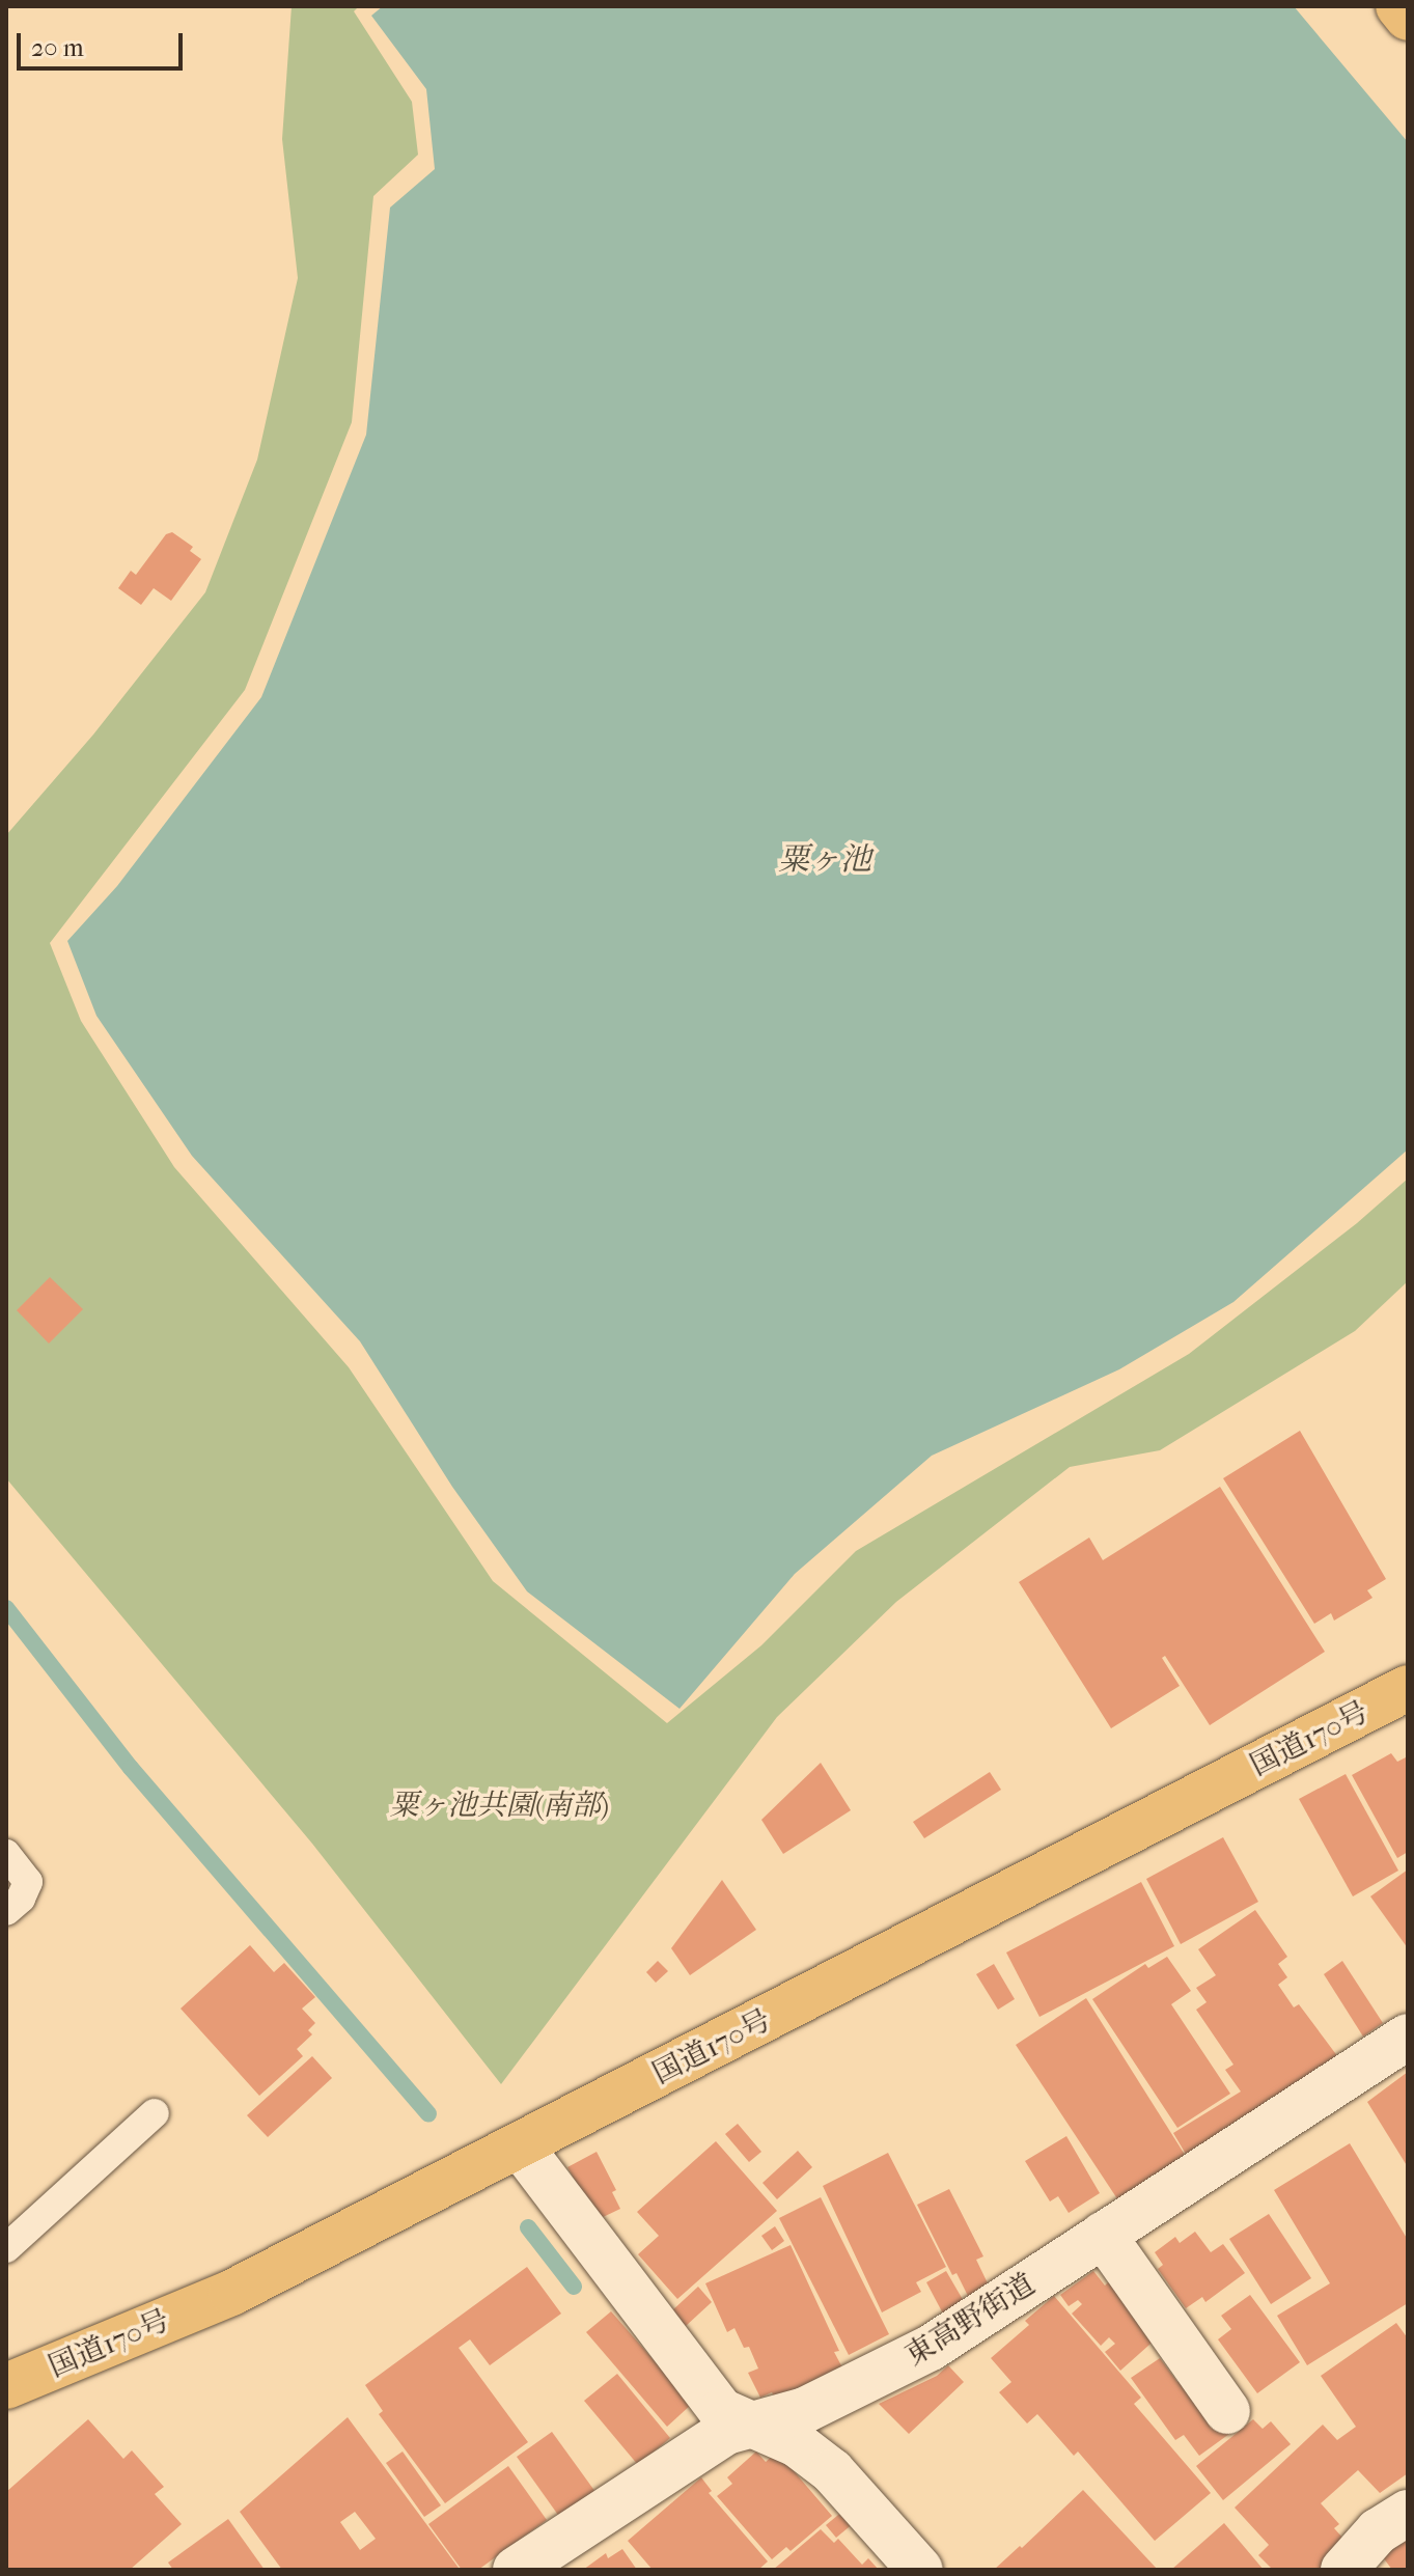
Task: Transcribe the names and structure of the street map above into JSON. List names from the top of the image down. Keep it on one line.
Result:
{"streets":{"main road":["国道170号"],"street":["東高野街道"]},"water":["粟ヶ池"],"parks":["粟ヶ池共園(南部)"],"scale_bar":"20 m"}
